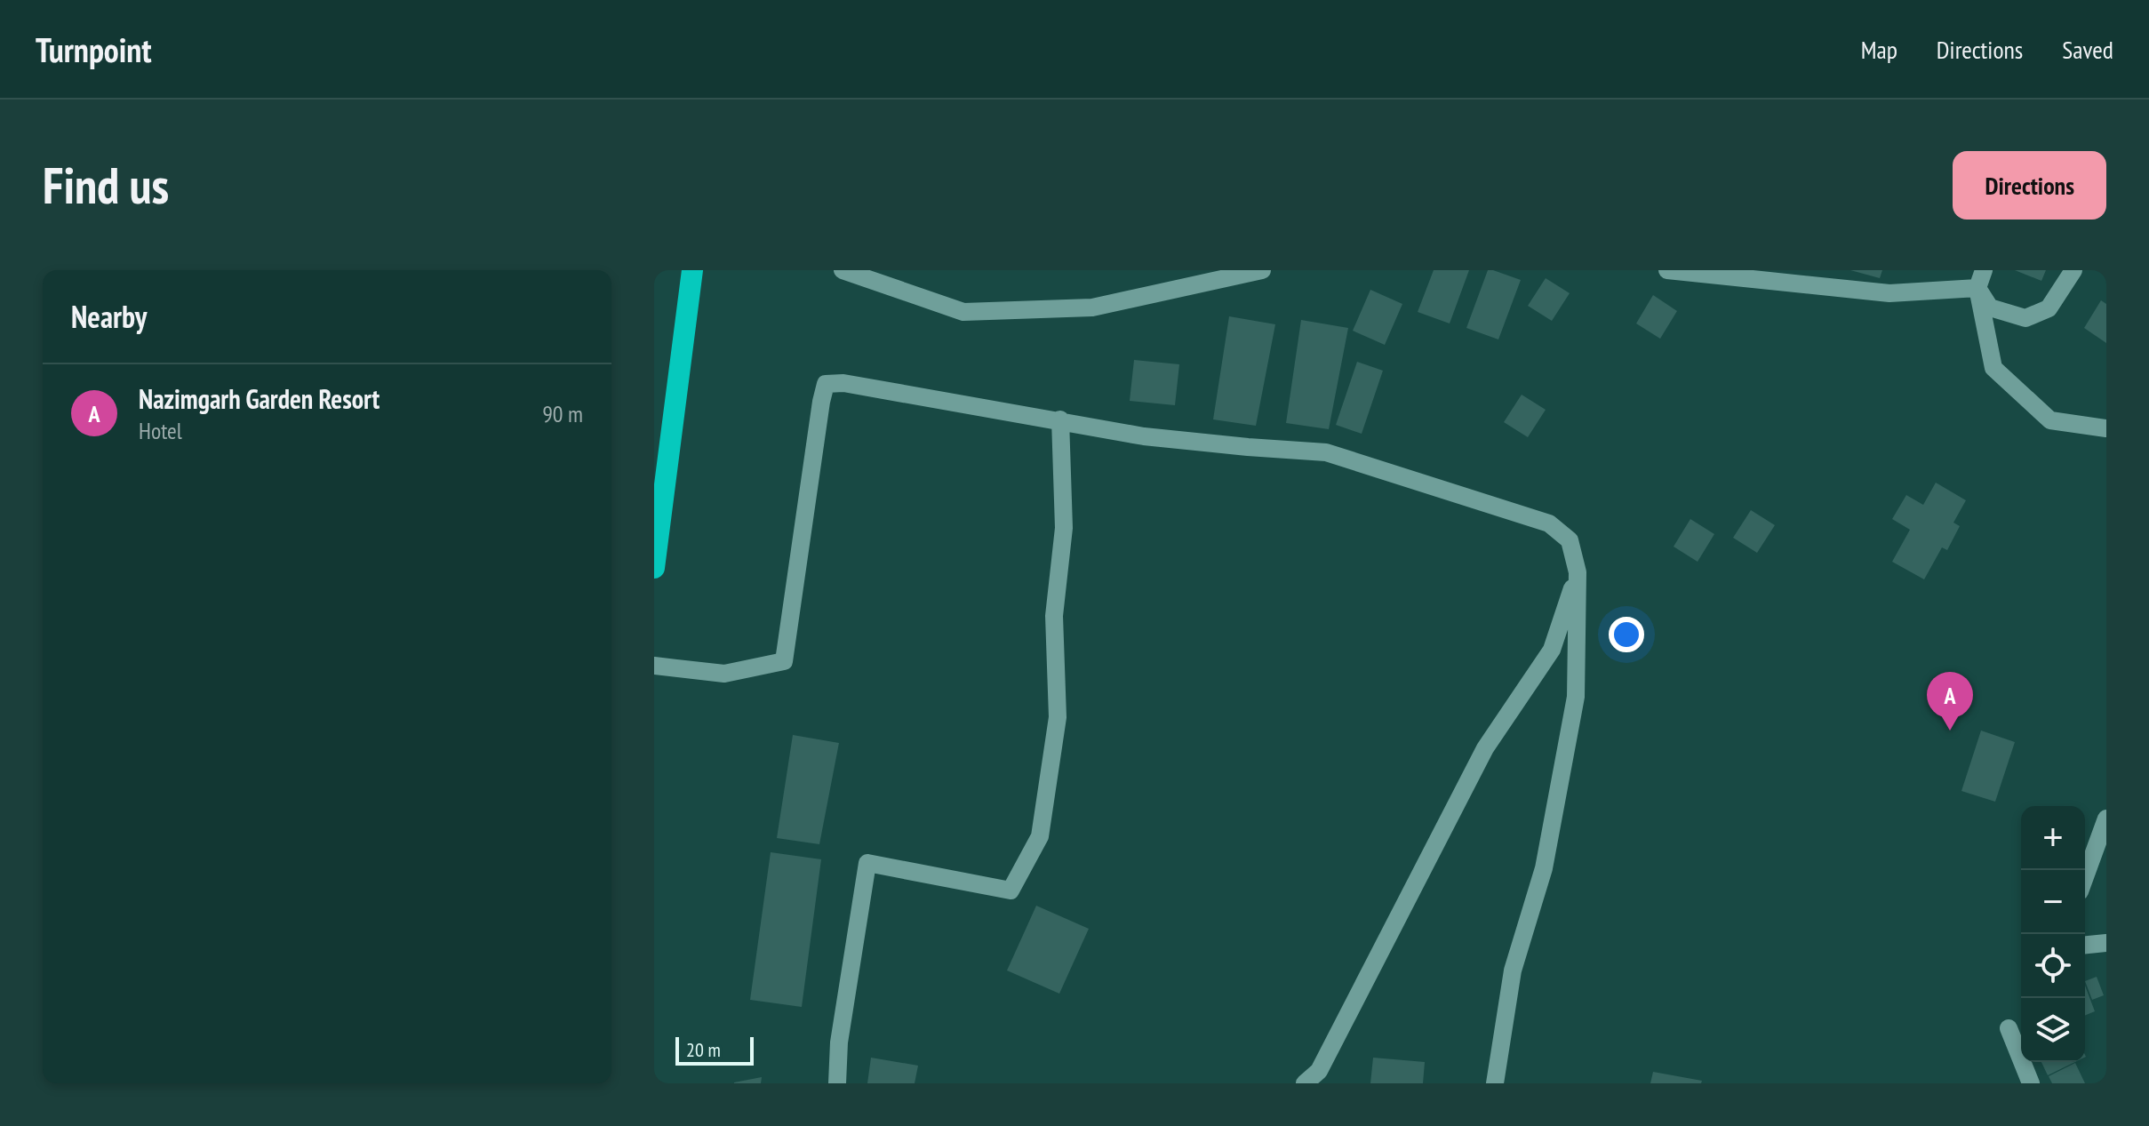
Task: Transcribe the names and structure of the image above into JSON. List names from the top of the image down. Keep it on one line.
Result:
{"scale_bar":"20 m","page":{"header":"Turnpoint","nav":["Map","Directions","Saved"],"buttons":"Directions","title":"Find us","heading":"Nearby","list":[{"mark":"A","name":"Nazimgarh Garden Resort","note":"Hotel","value":"90 m"}],"pins":"A","map_buttons":["+","−"],"scale":"20 m"}}
